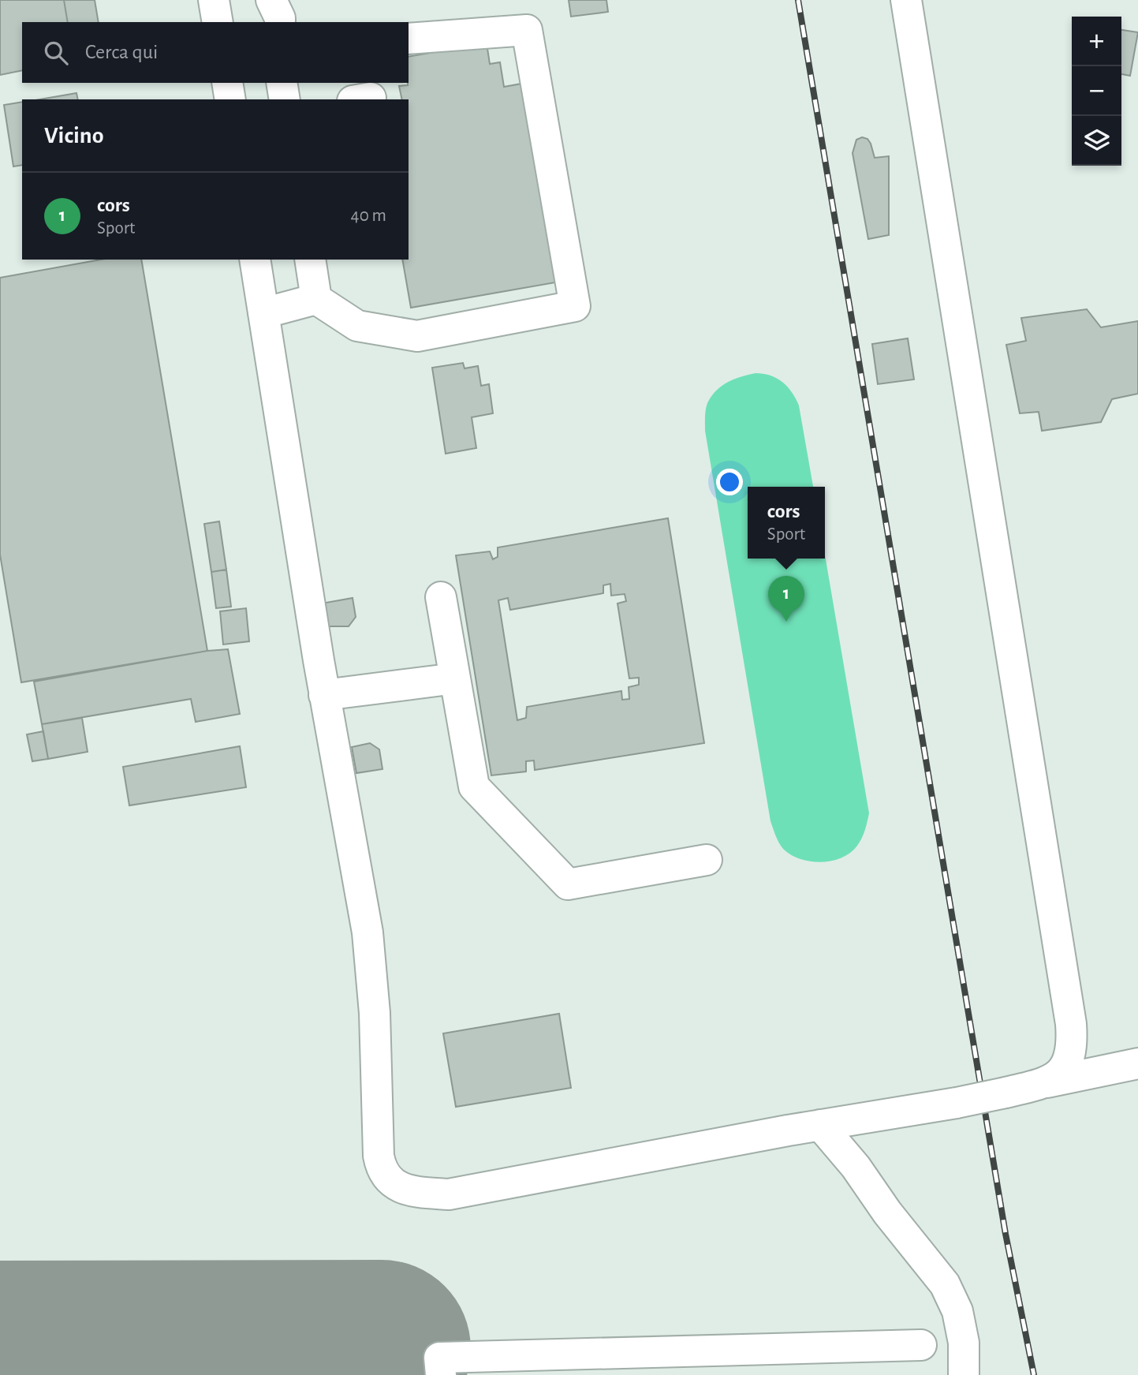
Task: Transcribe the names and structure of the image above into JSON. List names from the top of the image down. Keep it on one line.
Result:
{"page":{"map_buttons":["+","−"],"search":"Cerca qui","heading":"Vicino","list":[{"mark":"1","name":"cors","note":"Sport","value":"40 m"}],"popup":["cors","Sport"],"pins":"1"}}
